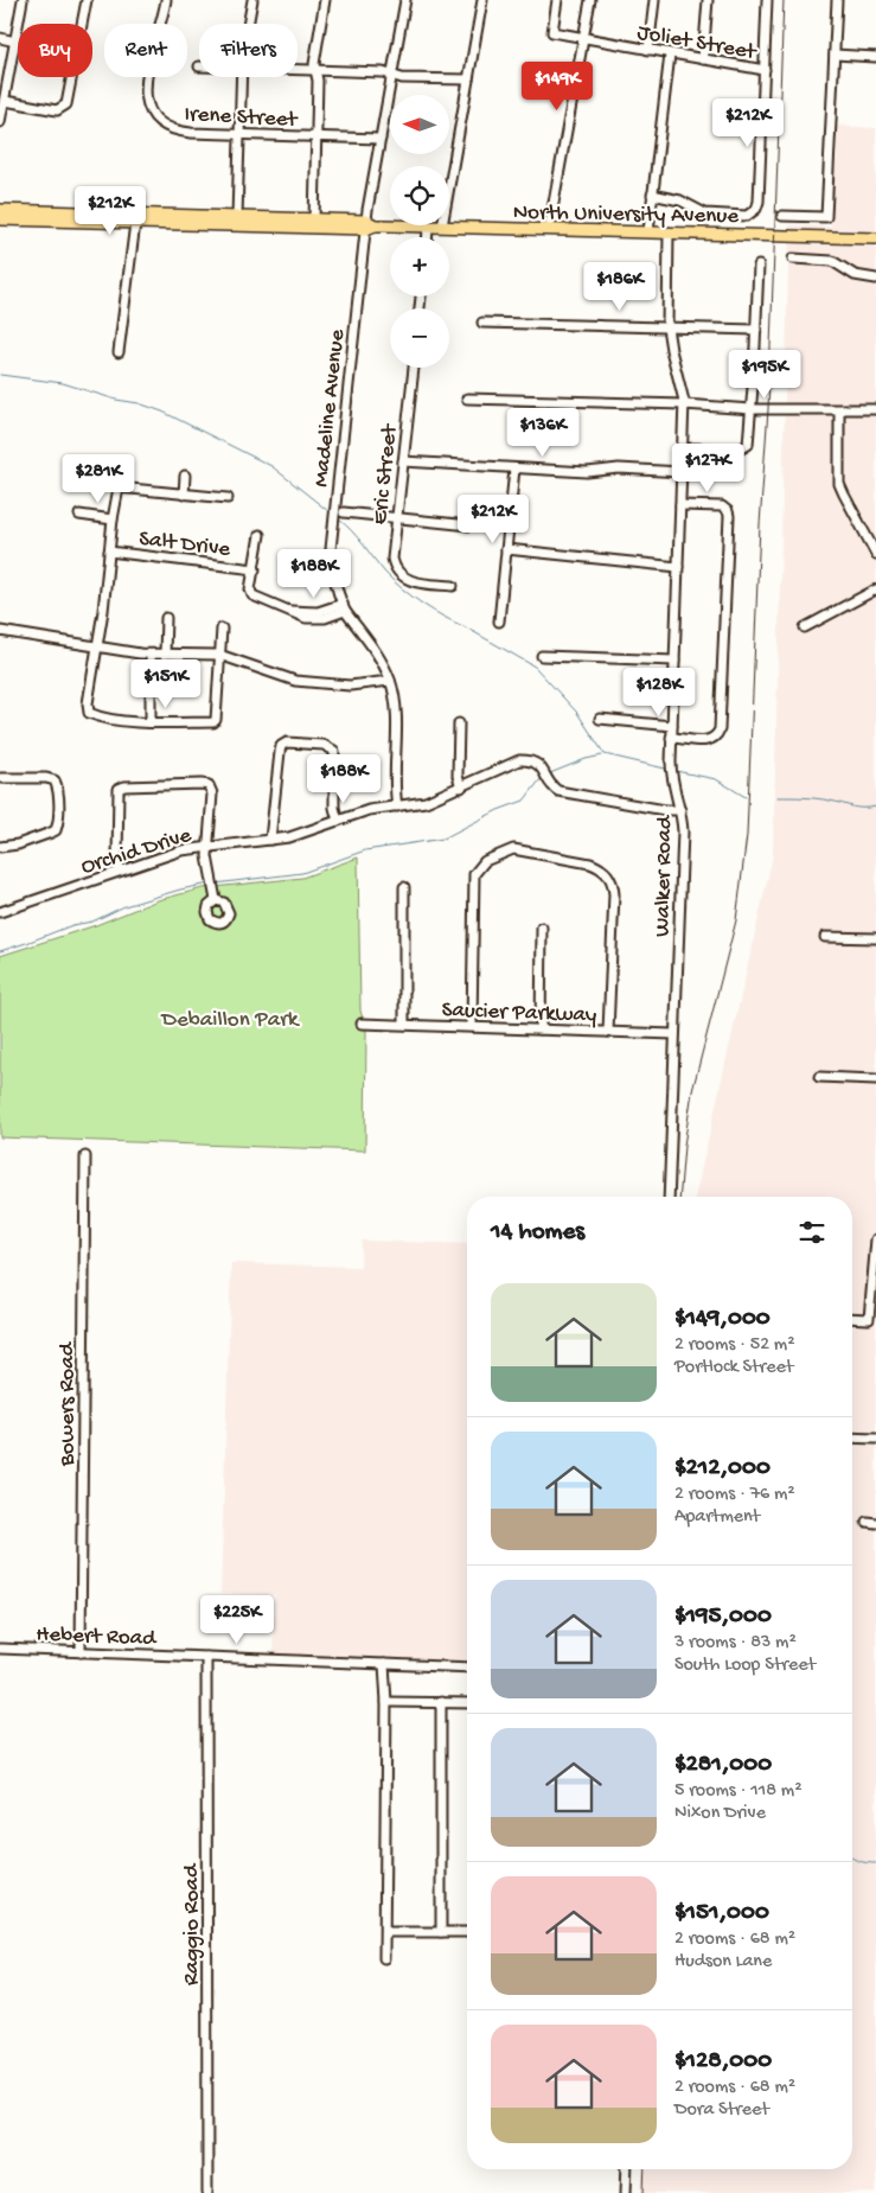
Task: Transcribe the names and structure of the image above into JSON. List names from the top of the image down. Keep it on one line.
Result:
{"streets":{"main road":["North University Avenue"],"street":["Joliet Street","Irene Street","Madeline Avenue","Eric Street","Salt Drive","Orchid Drive","Walker Road","Saucier Parkway","Bowers Road","Hebert Road","Raggio Road"]},"crossings":[["Irene Street","Madeline Avenue"],["North University Avenue","Madeline Avenue"],["North University Avenue","Walker Road"],["Madeline Avenue","Orchid Drive"],["Orchid Drive","Walker Road"],["Walker Road","Saucier Parkway"],["Bowers Road","Hebert Road"],["Hebert Road","Raggio Road"]],"parks":["Debaillon Park"],"north":"left","page":{"chip":["Buy","Rent","Filters"],"price":["$149K","$212K","$212K","$186K","$195K","$136K","$127K","$281K","$212K","$188K","$151K","$128K","$188K","$225K"],"map_buttons":["+","−"],"heading":"14 homes","list":[{"name":"$149,000","note":"2 rooms · 52 m² · Portlock Street"},{"name":"$212,000","note":"2 rooms · 76 m² · Apartment"},{"name":"$195,000","note":"3 rooms · 83 m² · South Loop Street"},{"name":"$281,000","note":"5 rooms · 118 m² · Nixon Drive"},{"name":"$151,000","note":"2 rooms · 68 m² · Hudson Lane"},{"name":"$128,000","note":"2 rooms · 68 m² · Dora Street"}]}}
